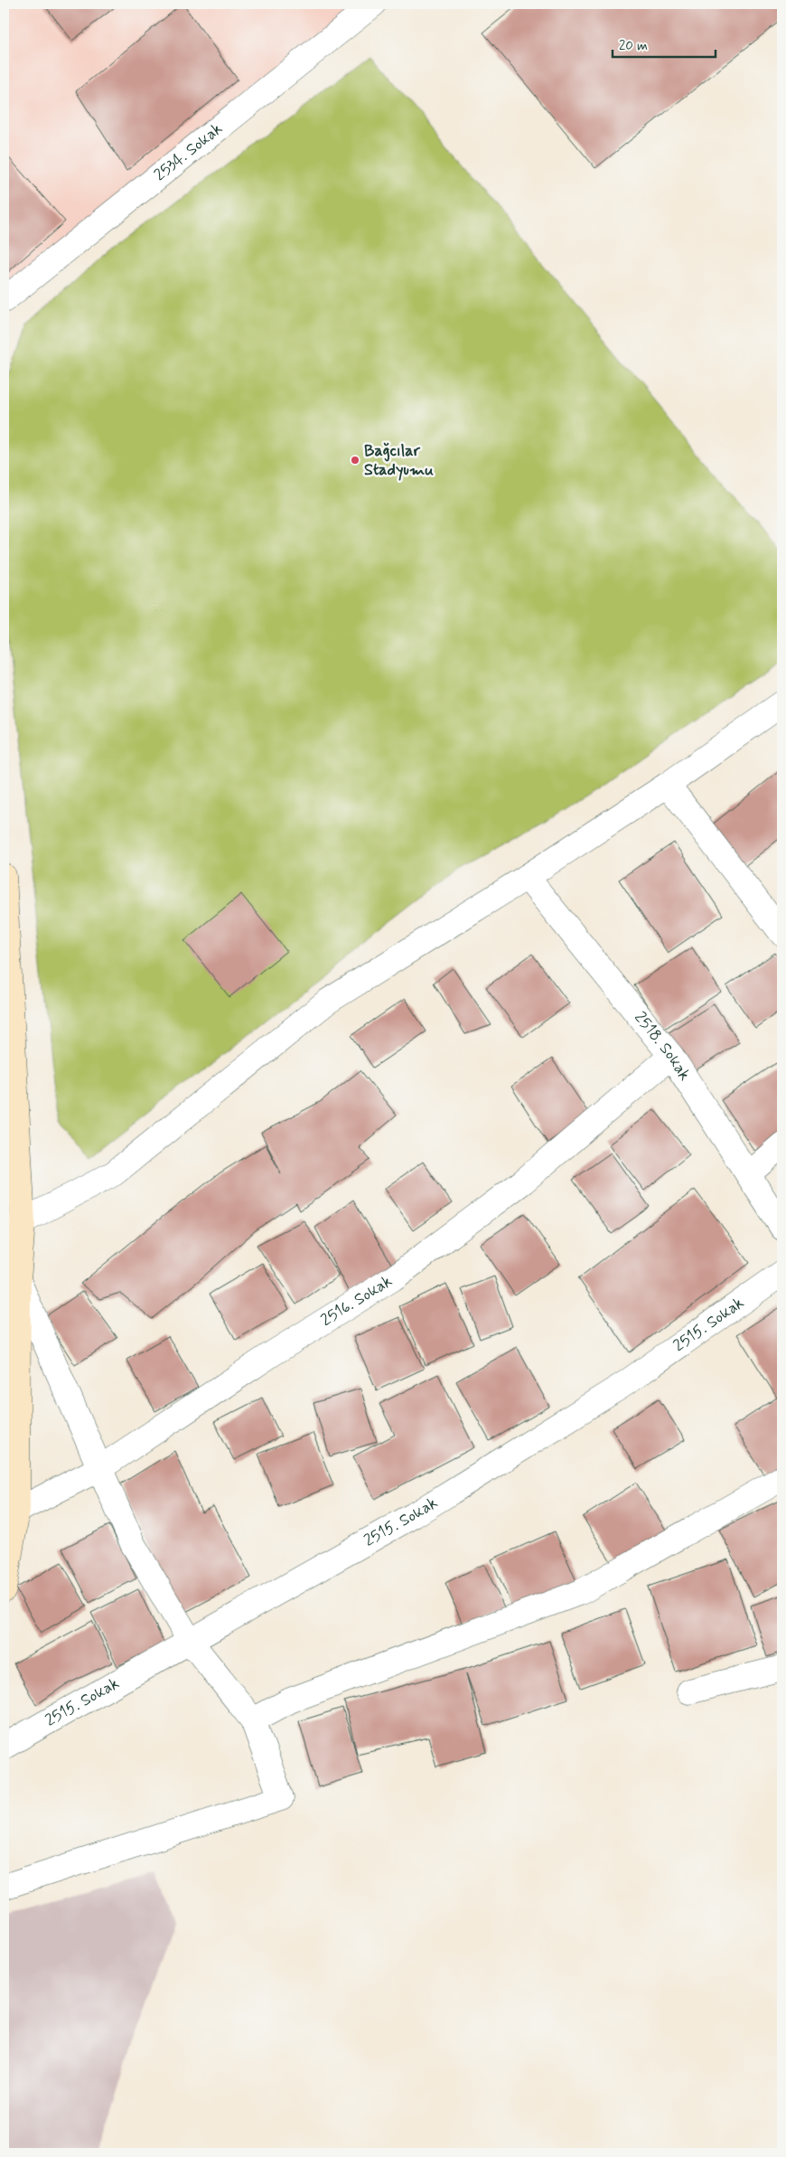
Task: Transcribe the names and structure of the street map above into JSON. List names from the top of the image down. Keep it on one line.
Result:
{"streets":{"street":["2534. Sokak","2518. Sokak","2516. Sokak","2515. Sokak"]},"crossings":[["2518. Sokak","2516. Sokak"]],"places":["Bağcılar Stadyumu"],"scale_bar":"20 m"}
